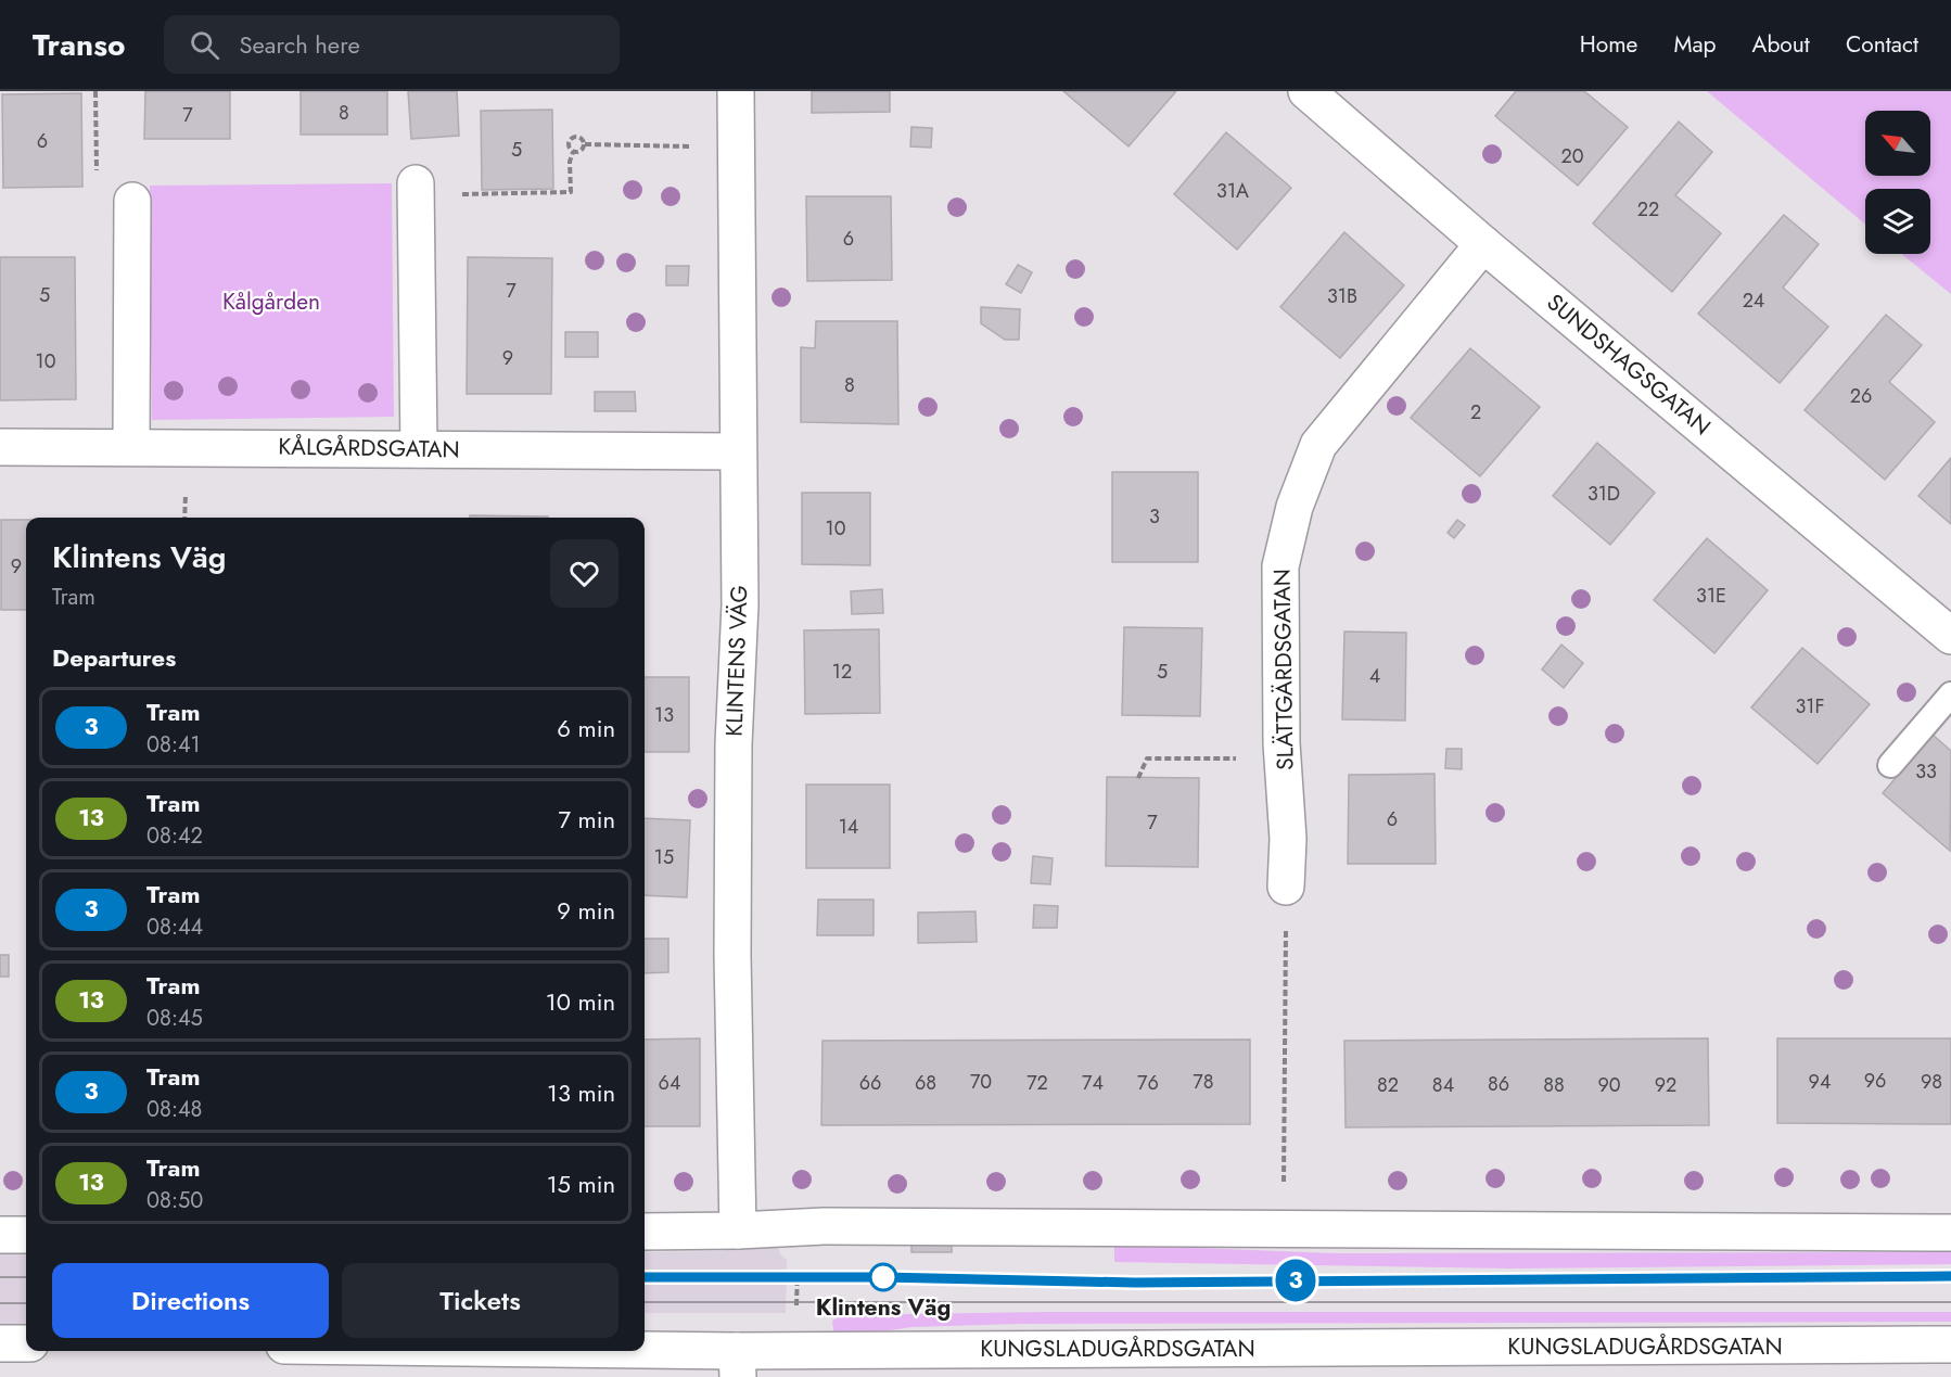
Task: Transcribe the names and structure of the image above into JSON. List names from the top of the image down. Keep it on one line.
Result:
{"streets":{"street":["SUNDSHAGSGATAN","KÅLGÅRDSGATAN","KLINTENS VÄG","SLÄTTGÄRDSGATAN","KUNGSLADUGÅRDSGATAN"]},"crossings":[["SUNDSHAGSGATAN","SLÄTTGÄRDSGATAN"],["KÅLGÅRDSGATAN","KLINTENS VÄG"]],"parks":["Kålgården"],"places":["Klintens Väg"],"lines":["tram line 3"],"house_numbers":["8","7","6","5","20","31A","22","6","7","5","31B","24","9","10","8","26","2","31D","3","10","9","31E","12","5","4","31F","13","33","6","7","14","15","96","70","78","94","98","64","66","68","72","74","76","86","82","84","88","90","92"],"north":"top left","page":{"header":"Transo","search":"Search here","nav":["Home","Map","About","Contact"],"on_map":"3","heading":[["Klintens Väg","Tram"],"Departures"],"list":[{"mark":"3","name":"Tram","note":"08:41","value":"6 min"},{"mark":"13","name":"Tram","note":"08:42","value":"7 min"},{"mark":"3","name":"Tram","note":"08:44","value":"9 min"},{"mark":"13","name":"Tram","note":"08:45","value":"10 min"},{"mark":"3","name":"Tram","note":"08:48","value":"13 min"},{"mark":"13","name":"Tram","note":"08:50","value":"15 min"}],"buttons":["Directions","Tickets"]}}
